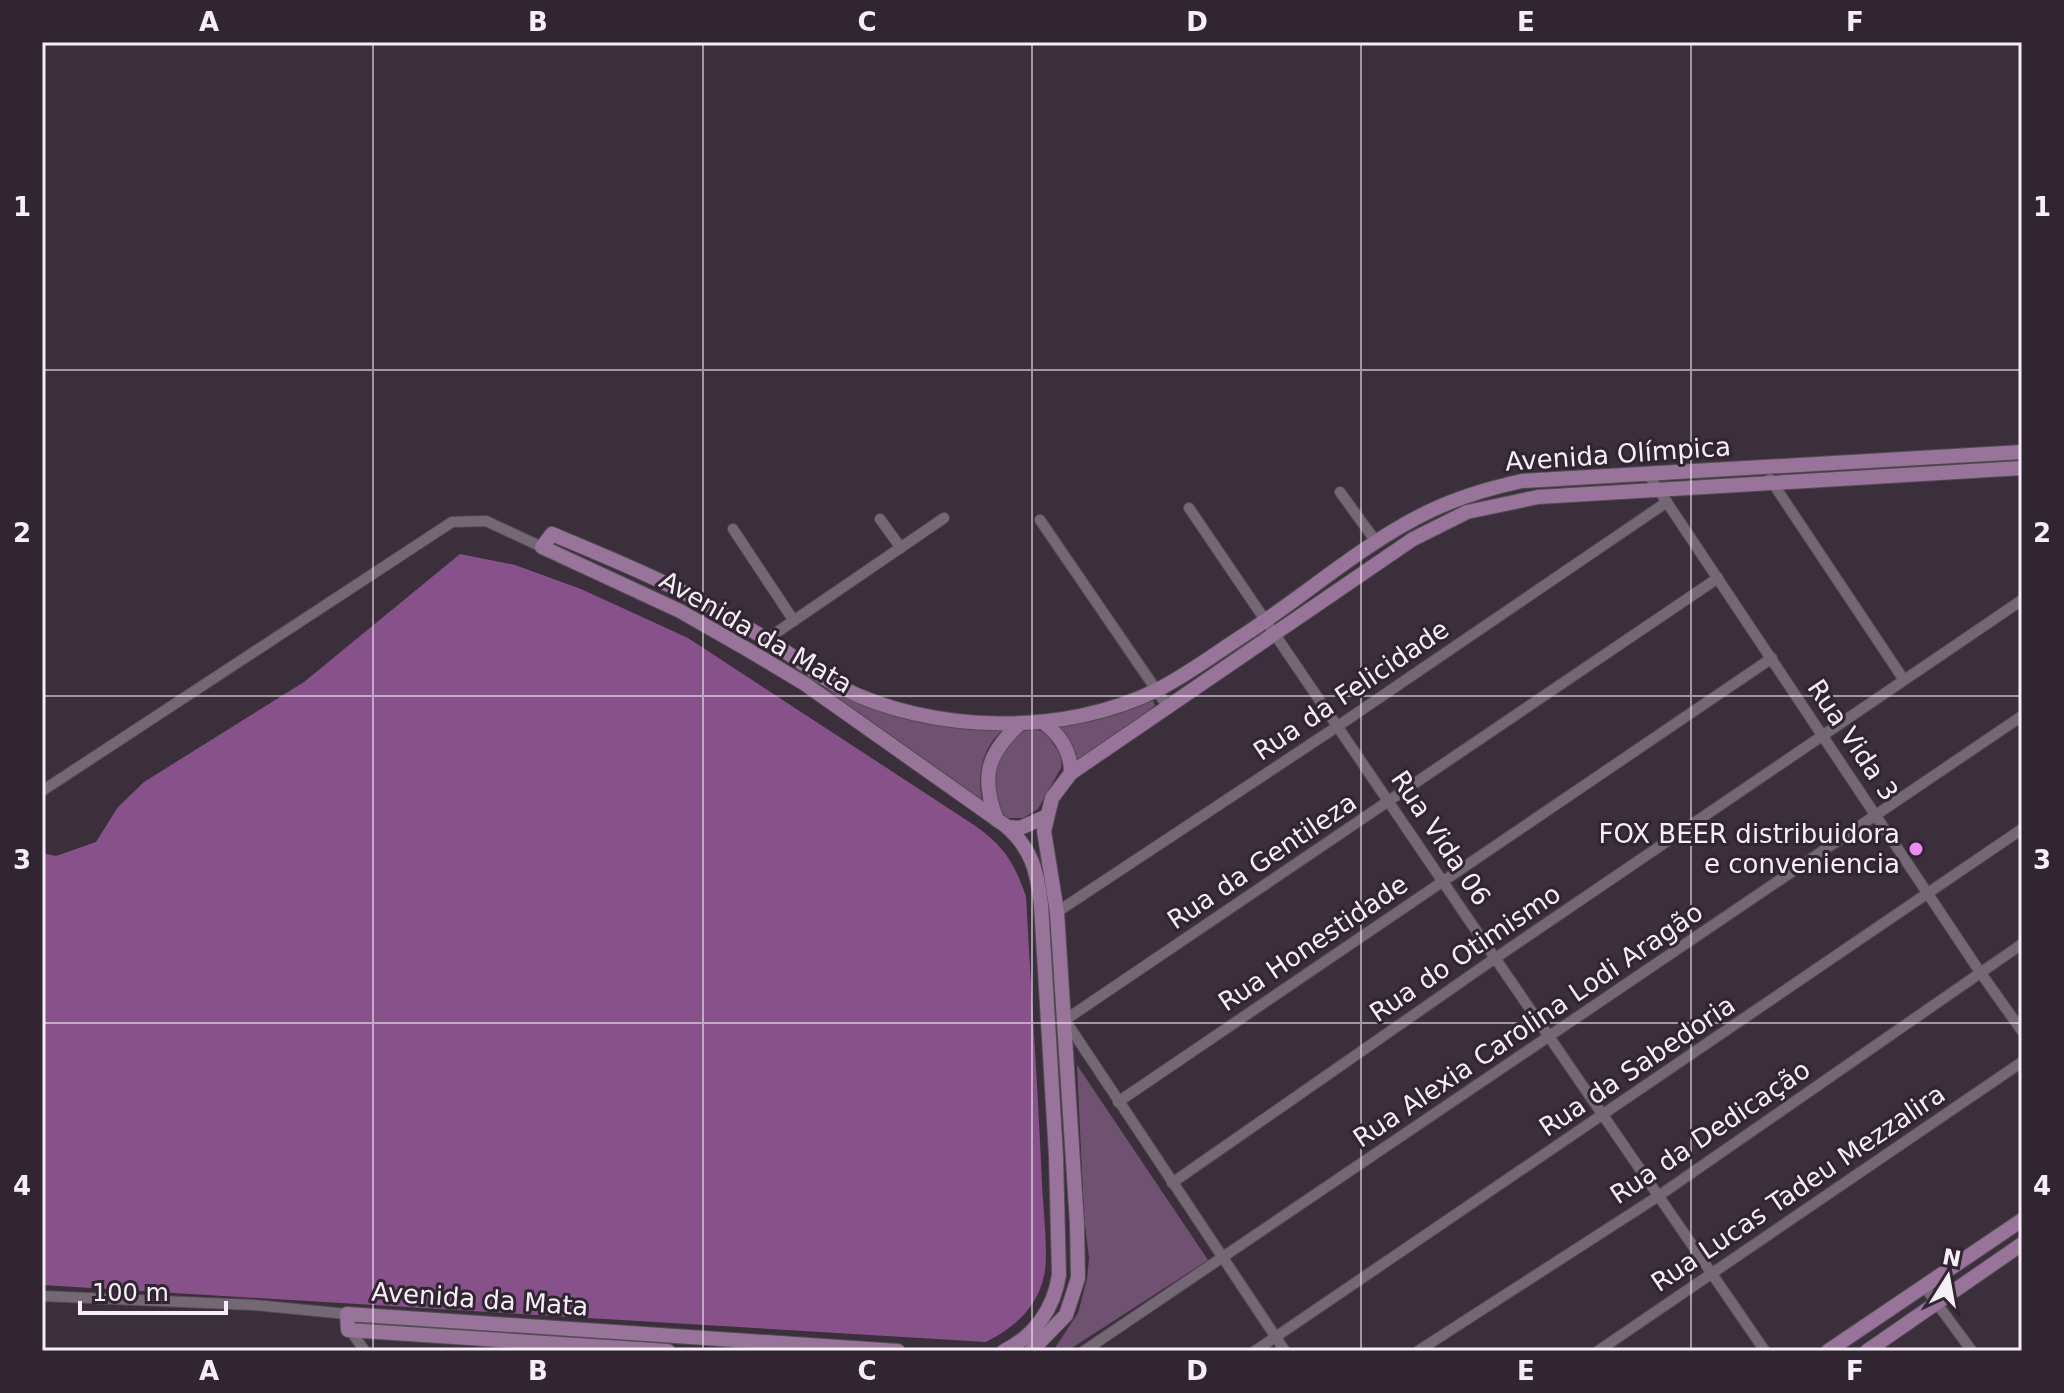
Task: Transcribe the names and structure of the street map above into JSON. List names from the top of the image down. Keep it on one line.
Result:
{"streets":{"street":["Avenida Olímpica","Avenida da Mata","Rua da Felicidade","Rua Vida 3","Rua Vida 06","Rua da Gentileza","Rua Honestidade","Rua do Otimismo","Rua Alexia Carolina Lodi Aragão","Rua da Sabedoria","Rua da Dedicação","Rua Lucas Tadeu Mezzalira"]},"crossings":[["Avenida Olímpica","Avenida da Mata"],["Avenida Olímpica","Rua da Felicidade"],["Avenida Olímpica","Rua Vida 3"],["Avenida Olímpica","Rua Vida 06"],["Rua da Felicidade","Rua Vida 3"],["Rua da Felicidade","Rua Vida 06"],["Rua Vida 3","Rua da Gentileza"],["Rua Vida 3","Rua Honestidade"],["Rua Vida 3","Rua do Otimismo"],["Rua Vida 3","Rua Alexia Carolina Lodi Aragão"],["Rua Vida 3","Rua da Sabedoria"],["Rua Vida 3","Rua da Dedicação"],["Rua Vida 06","Rua da Gentileza"],["Rua Vida 06","Rua Honestidade"],["Rua Vida 06","Rua do Otimismo"],["Rua Vida 06","Rua Alexia Carolina Lodi Aragão"],["Rua Vida 06","Rua da Sabedoria"],["Rua Vida 06","Rua da Dedicação"],["Rua Vida 06","Rua Lucas Tadeu Mezzalira"]],"places":["FOX BEER distribuidora e conveniencia"],"scale_bar":"100 m","north":"top","grid":{"columns":["A","B","C","D","E","F"],"rows":["1","2","3","4"]}}
